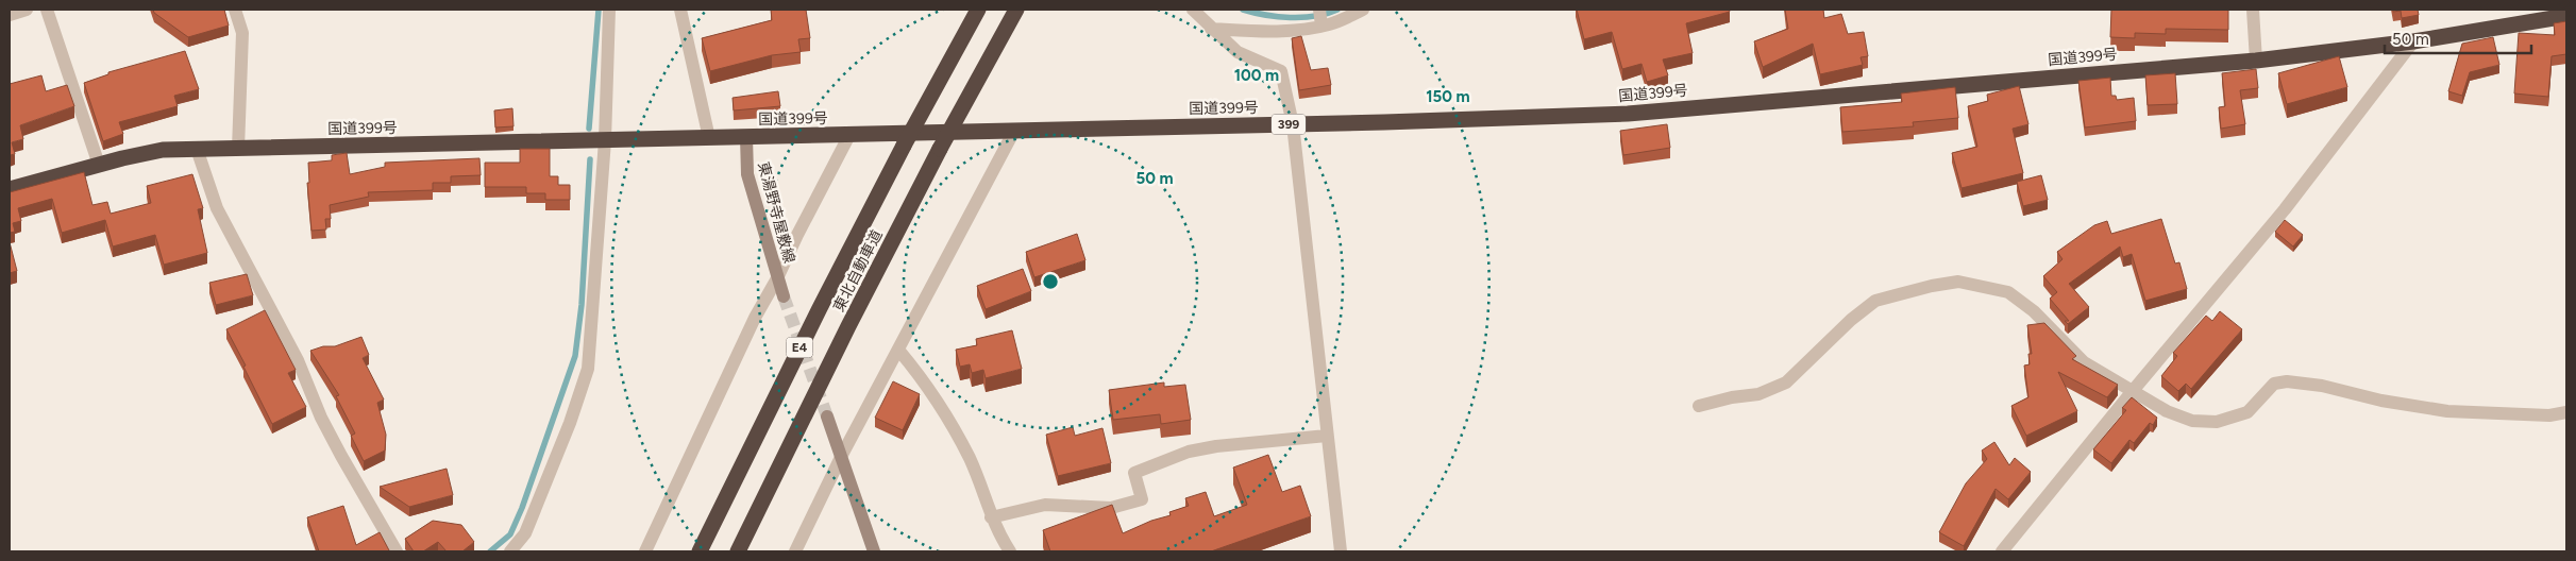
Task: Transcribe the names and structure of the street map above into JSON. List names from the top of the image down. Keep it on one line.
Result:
{"streets":{"highway":["国道399号","399","東北自動車道","E4"],"main road":["東湯野寺屋敷線"]},"crossings":[["国道399号","東湯野寺屋敷線"]],"scale_bar":"50 m","rings":["100 m","150 m","50 m"]}
